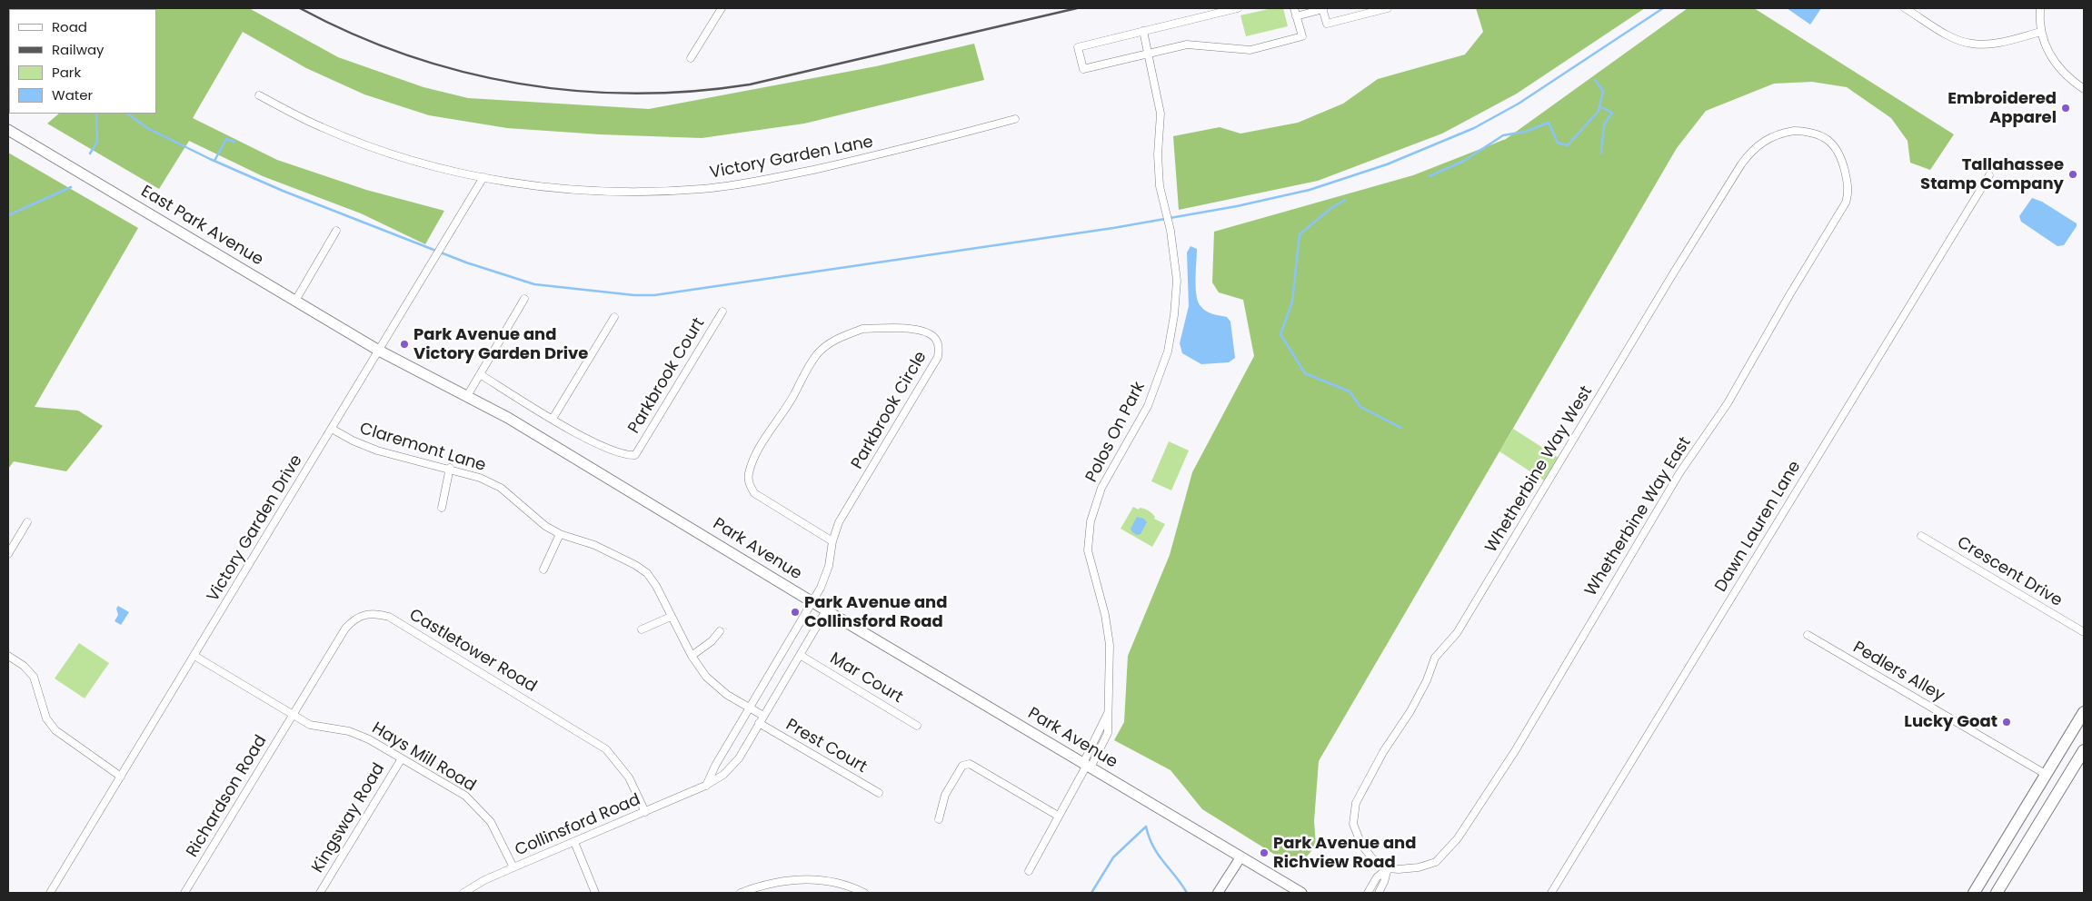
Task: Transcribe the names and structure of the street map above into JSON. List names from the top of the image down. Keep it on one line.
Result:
{"streets":{"main road":["East Park Avenue","Park Avenue"],"street":["Victory Garden Lane","Parkbrook Court","Parkbrook Circle","Polos On Park","Claremont Lane","Whetherbine Way West","Whetherbine Way East","Dawn Lauren Lane","Victory Garden Drive","Crescent Drive","Castletower Road","Pedlers Alley","Mar Court","Prest Court","Hays Mill Road","Richardson Road","Kingsway Road","Collinsford Road"]},"crossings":[["Victory Garden Lane","Victory Garden Drive"],["East Park Avenue","Victory Garden Drive"],["East Park Avenue","Park Avenue"],["Parkbrook Circle","Park Avenue"],["Polos On Park","Park Avenue"],["Claremont Lane","Victory Garden Drive"],["Claremont Lane","Collinsford Road"],["Whetherbine Way West","Whetherbine Way East"],["Victory Garden Drive","Park Avenue"],["Victory Garden Drive","Hays Mill Road"],["Park Avenue","Collinsford Road"],["Castletower Road","Hays Mill Road"],["Castletower Road","Richardson Road"],["Castletower Road","Collinsford Road"],["Mar Court","Collinsford Road"],["Prest Court","Collinsford Road"],["Hays Mill Road","Richardson Road"],["Hays Mill Road","Kingsway Road"],["Hays Mill Road","Collinsford Road"]],"places":["Embroidered Apparel","Tallahassee Stamp Company","Park Avenue and Victory Garden Drive","Park Avenue and Collinsford Road","Lucky Goat","Park Avenue and Richview Road"],"legend":["Road","Railway","Park","Water"]}
